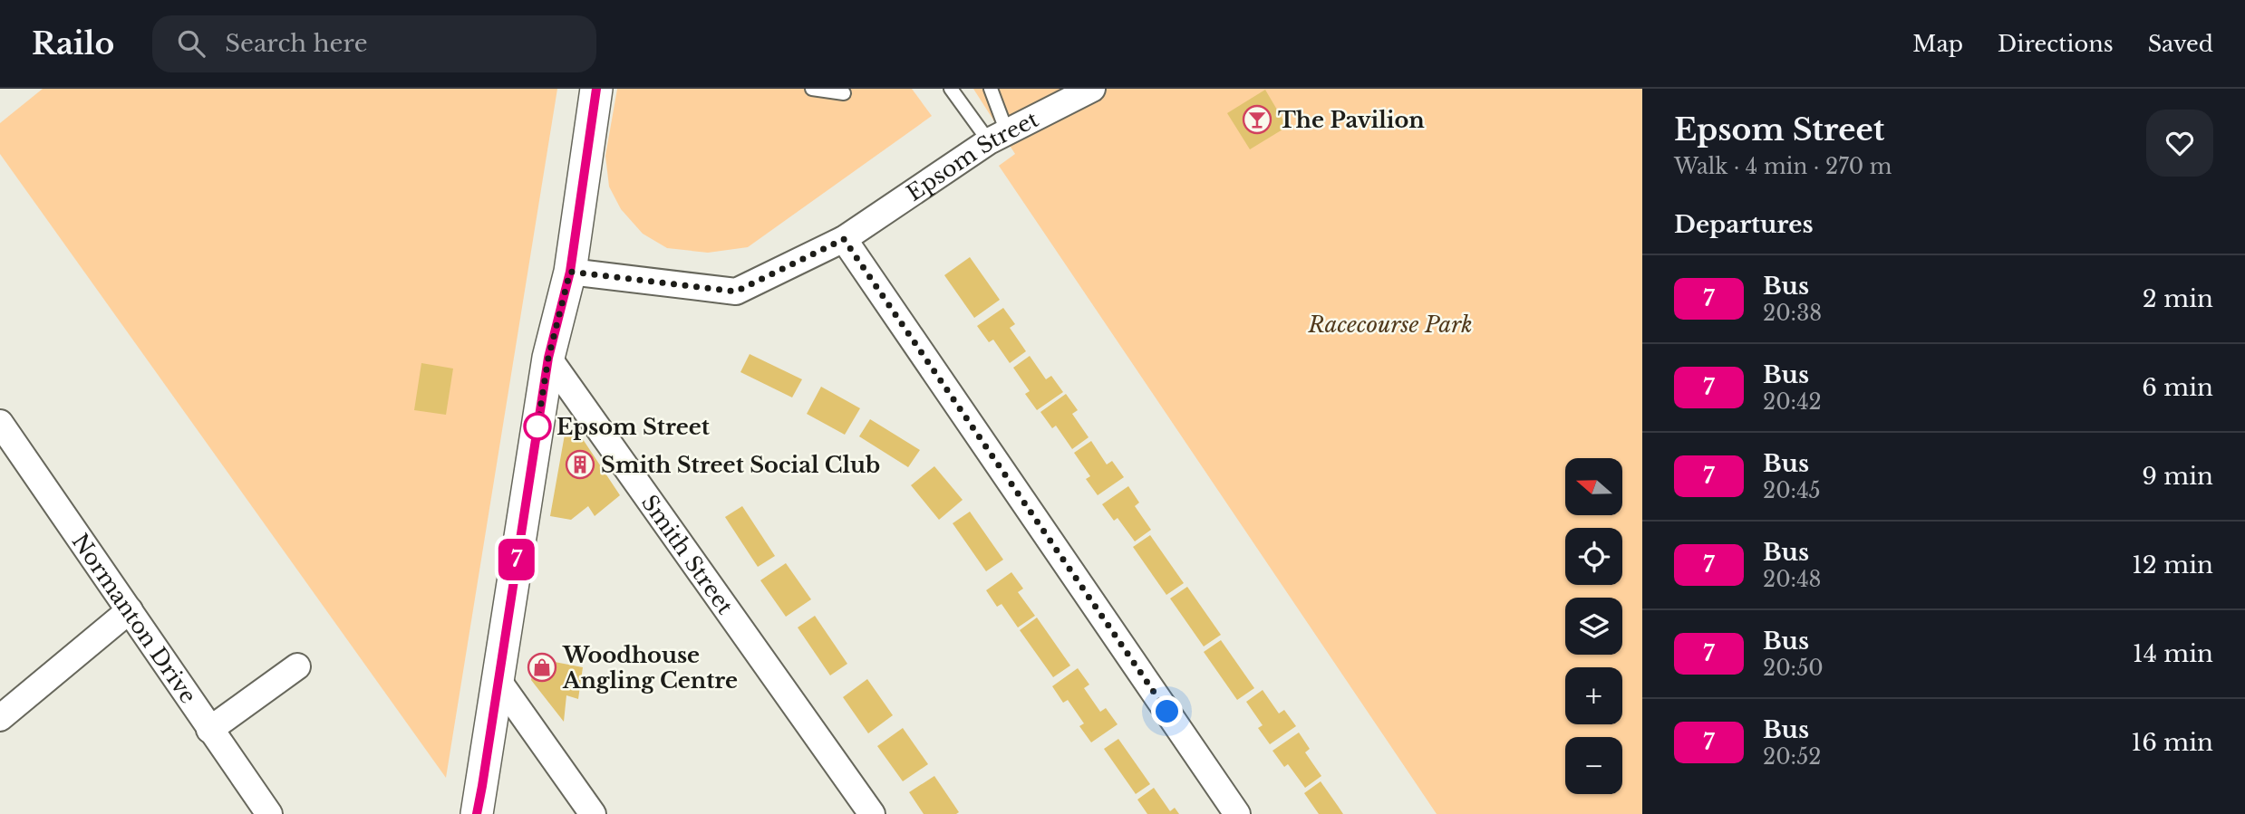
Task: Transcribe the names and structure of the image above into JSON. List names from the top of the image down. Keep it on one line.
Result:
{"streets":{"street":["Epsom Street","Smith Street","Normanton Drive"]},"parks":["Racecourse Park"],"places":{"bar":["The Pavilion"],"other":["Epsom Street"],"building":["Smith Street Social Club"],"shop":["Woodhouse Angling Centre"]},"lines":["bus line 7"],"north":"left","page":{"header":"Railo","search":"Search here","nav":["Map","Directions","Saved"],"on_map":"7","heading":[["Epsom Street","Walk · 4 min · 270 m"],"Departures"],"list":[{"mark":"7","name":"Bus","note":"20:38","value":"2 min"},{"mark":"7","name":"Bus","note":"20:42","value":"6 min"},{"mark":"7","name":"Bus","note":"20:45","value":"9 min"},{"mark":"7","name":"Bus","note":"20:48","value":"12 min"},{"mark":"7","name":"Bus","note":"20:50","value":"14 min"},{"mark":"7","name":"Bus","note":"20:52","value":"16 min"}],"map_buttons":["+","−"]}}
